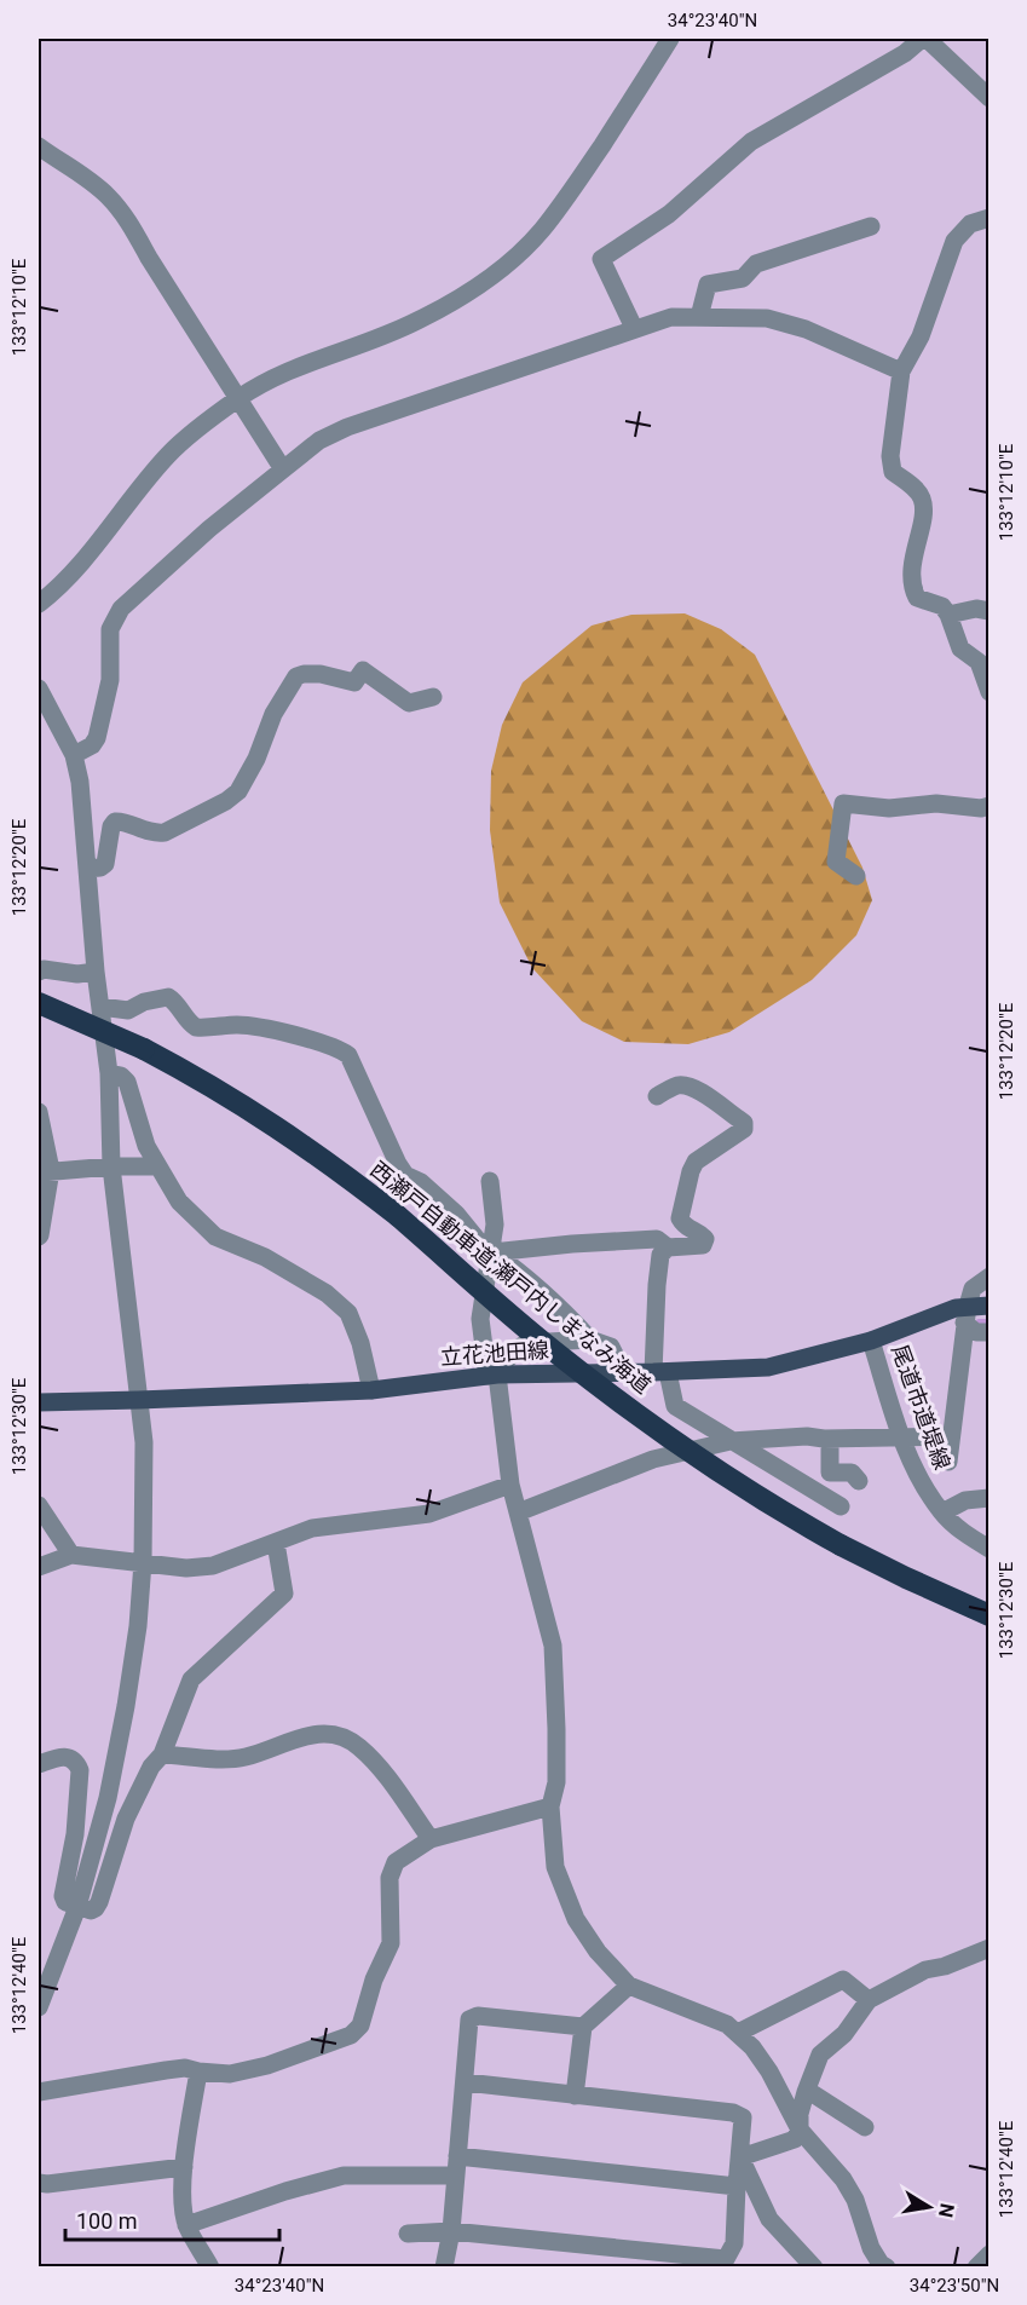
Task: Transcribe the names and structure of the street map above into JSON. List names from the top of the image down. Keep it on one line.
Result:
{"streets":{"highway":["西瀬戸自動車道;瀬戸内しまなみ海道"],"main road":["立花池田線"],"street":["尾道市道堤線"]},"crossings":[["立花池田線","尾道市道堤線"]],"scale_bar":"100 m","north":"right","coordinates":["34°23'40\"N","133°12'10\"E","133°12'20\"E","133°12'30\"E","133°12'40\"E","34°23'50\"N"]}
